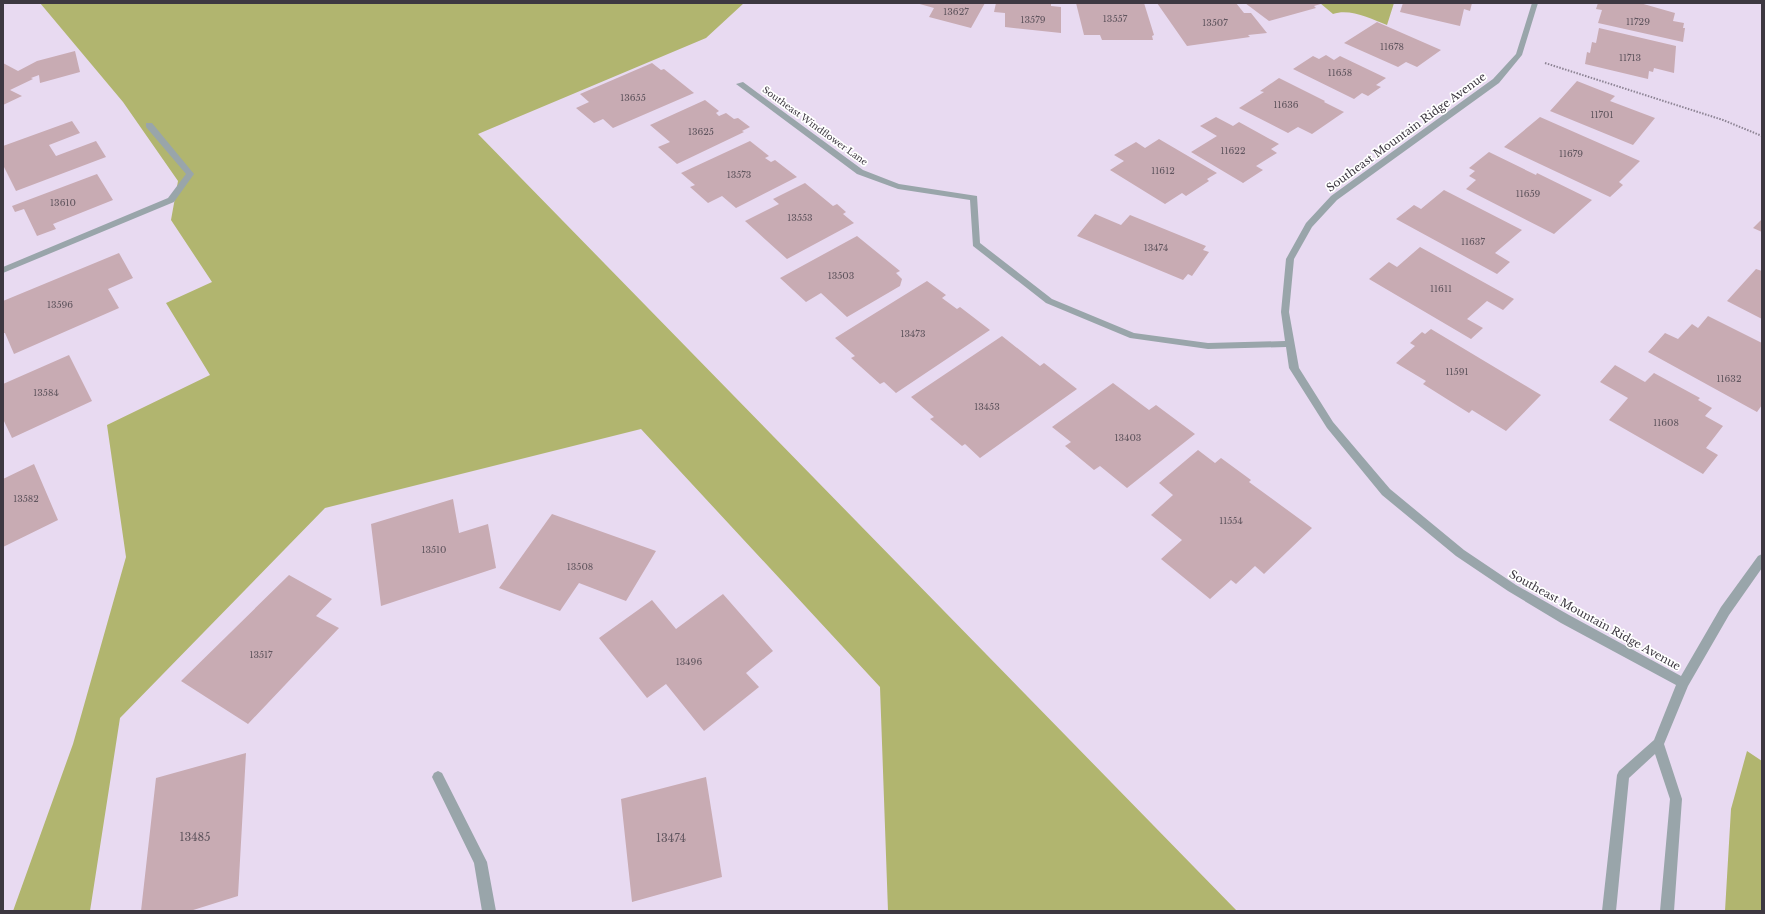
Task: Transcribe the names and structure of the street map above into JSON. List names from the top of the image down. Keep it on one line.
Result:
{"streets":{"street":["Southeast Windflower Lane","Southeast Mountain Ridge Avenue"]},"crossings":[["Southeast Windflower Lane","Southeast Mountain Ridge Avenue"]],"house_numbers":["13627","13557","13579","11729","13507","11678","11713","11658","13655","11636","11701","13625","11622","11679","11612","13573","11659","13610","13553","11637","13474","13503","11611","13596","13473","11591","11632","13584","13453","11608","13403","13582","11554","13510","13508","13517","13496","13485","13474"]}
